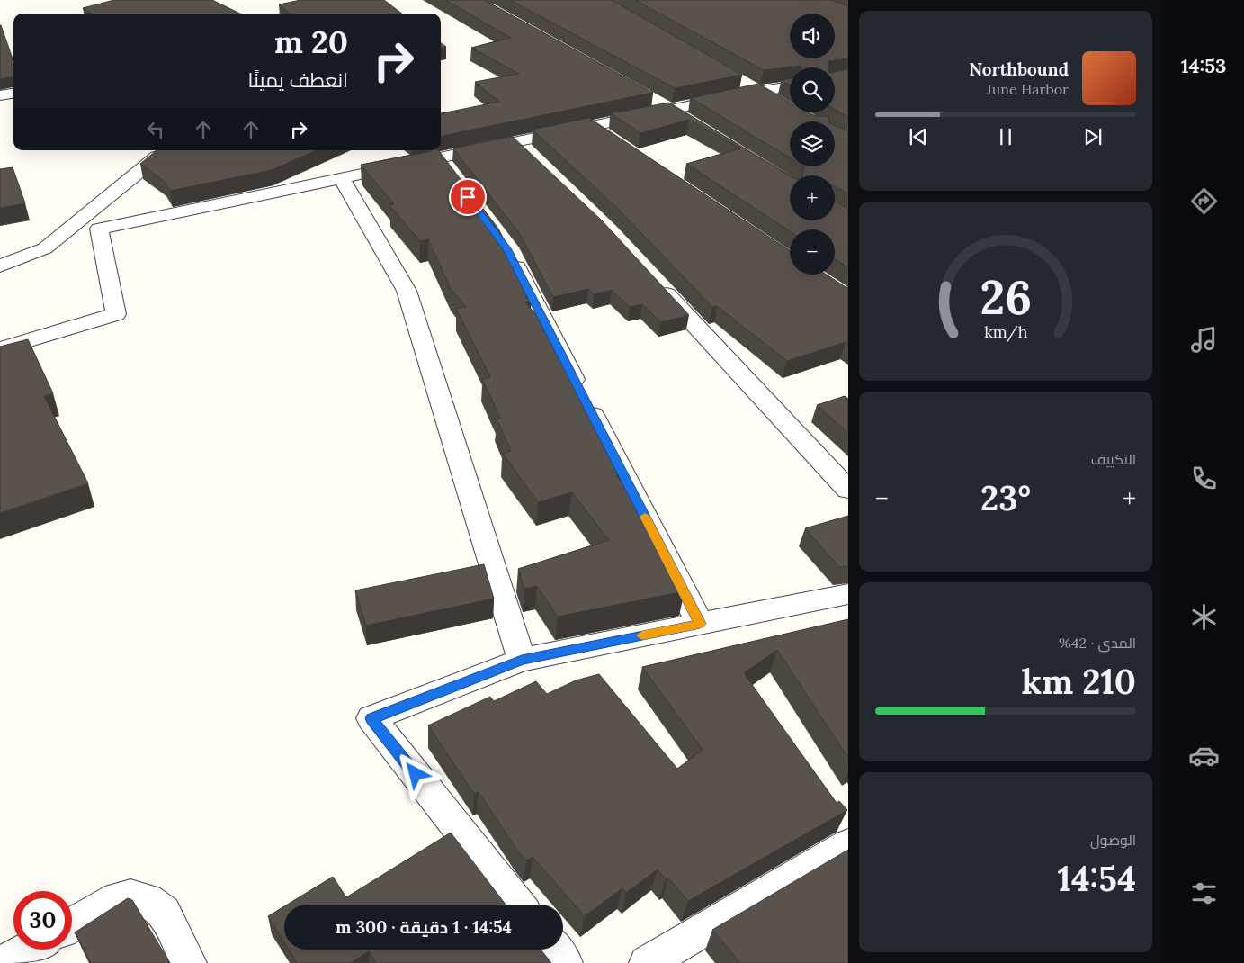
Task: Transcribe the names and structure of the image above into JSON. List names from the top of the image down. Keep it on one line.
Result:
{"page":{"tabs":"14:53","map_buttons":["+","−"],"turn":["20 m","انعطف يمينًا"],"song":["Northbound","June Harbor"],"tile":["التكييف",["المدى · 42%","210 km"],["الوصول","14:54"]],"heat":["−","23°","+"],"limit":"30","trip":"14:54 · 1 دقيقة · 300 m","gauge":["26","km/h"]}}
